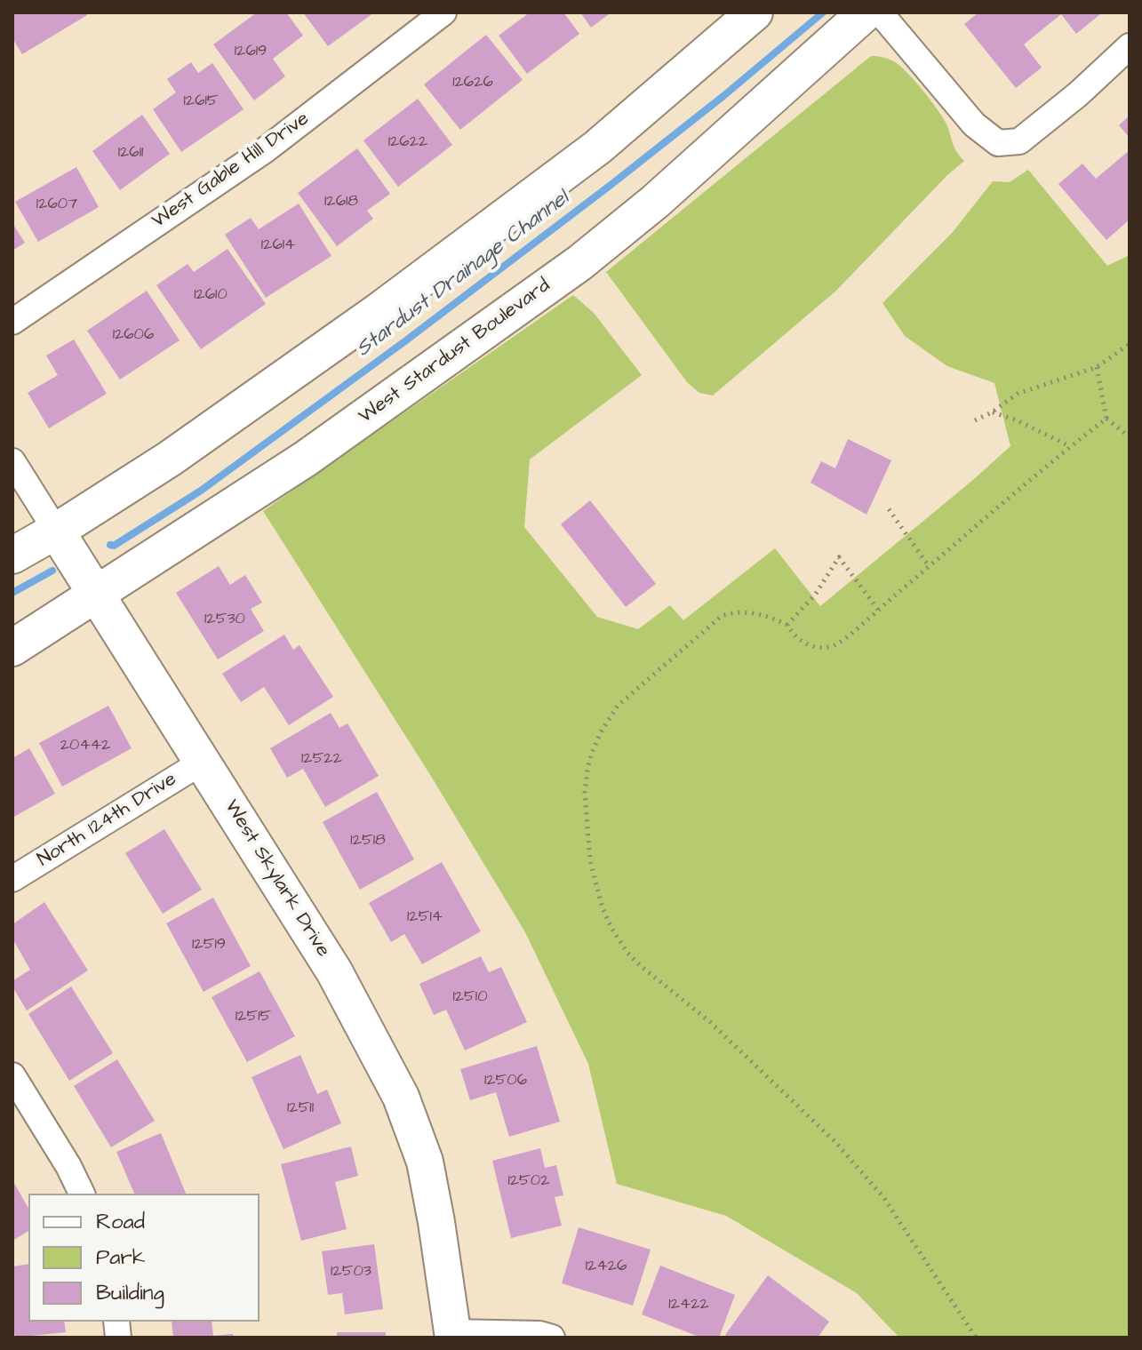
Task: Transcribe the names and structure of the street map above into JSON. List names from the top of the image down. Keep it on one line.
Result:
{"streets":{"street":["West Gable Hill Drive","West Stardust Boulevard","North 124th Drive","West Skylark Drive"]},"crossings":[["West Stardust Boulevard","West Skylark Drive"],["North 124th Drive","West Skylark Drive"]],"water":["Stardust Drainage Channel"],"house_numbers":["12619","12626","12615","12622","12611","12618","12607","12614","12610","12606","12530","20442","12522","12518","12514","12519","12510","12515","12506","12511","12502","12426","12503","12422"],"legend":["Road","Park","Building"]}
